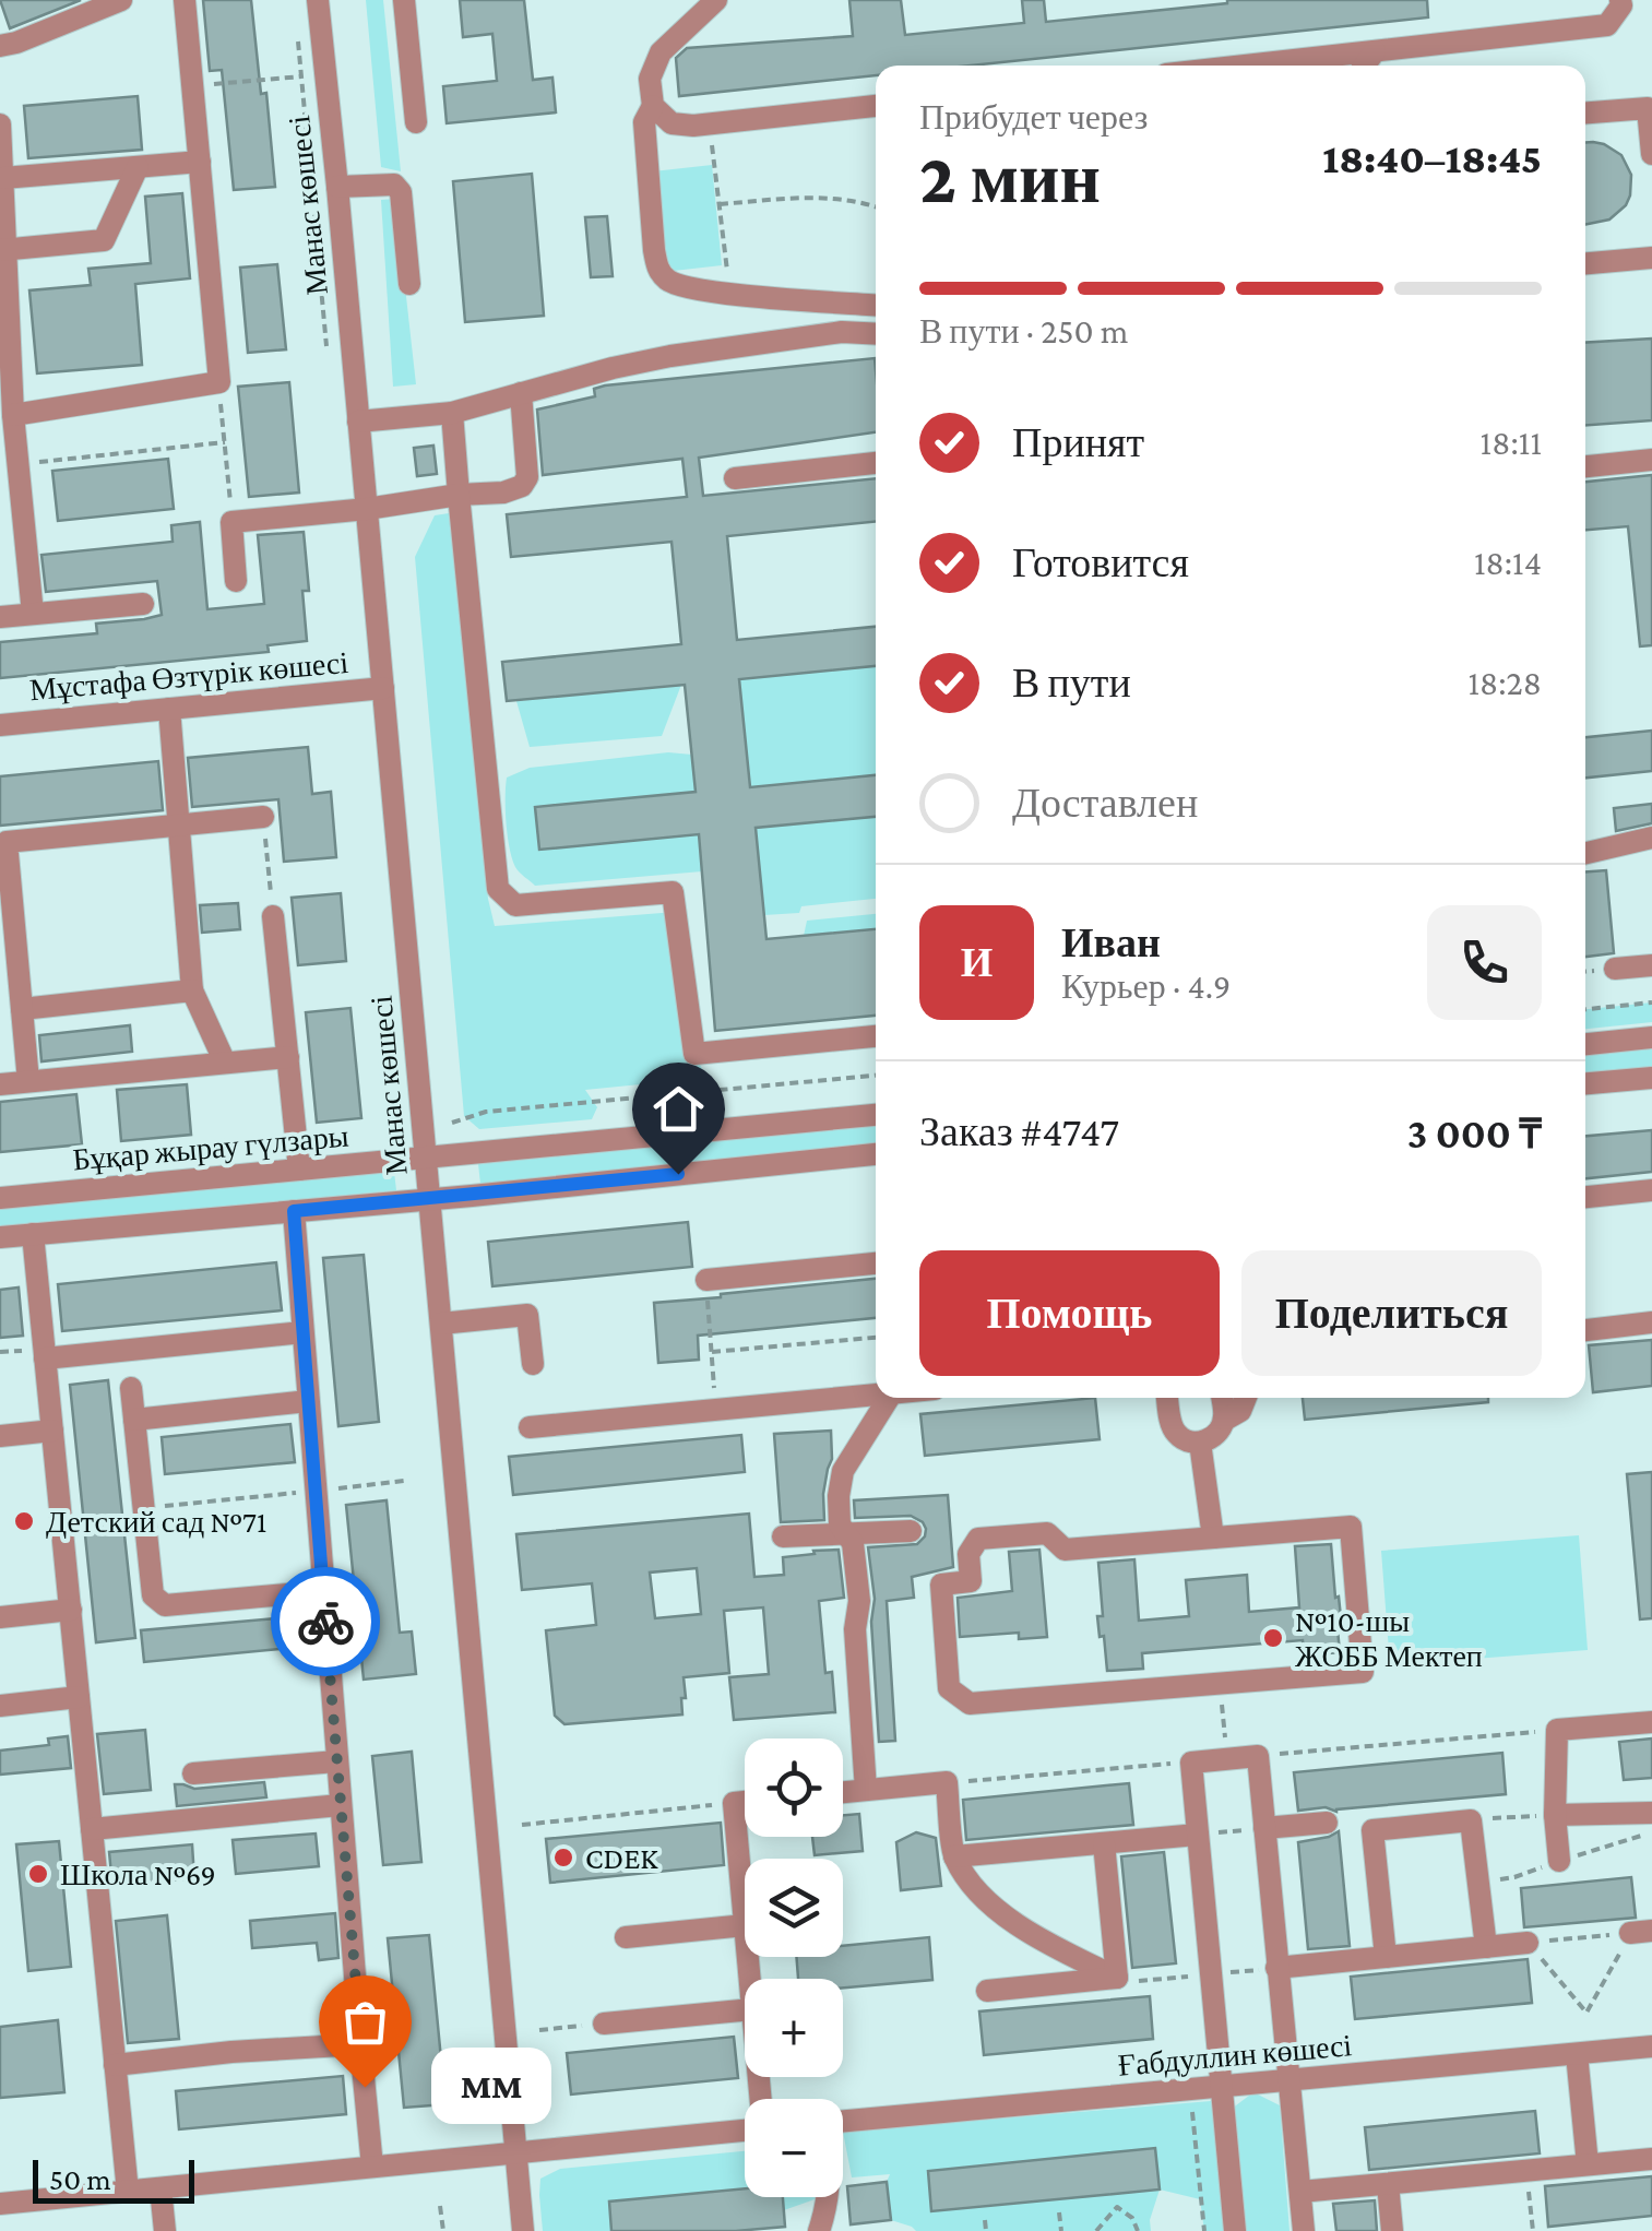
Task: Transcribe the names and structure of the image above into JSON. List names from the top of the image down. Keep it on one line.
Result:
{"streets":{"street":["Манас көшесі","Мұстафа Өзтүрік көшесі","Бұқар жырау гүлзары","Ғабдуллин көшесі"]},"crossings":[["Манас көшесі","Мұстафа Өзтүрік көшесі"],["Манас көшесі","Бұқар жырау гүлзары"]],"places":["Детский сад №71","№10-шы ЖОББ Мектеп","CDEK","Школа №69","MM"],"scale_bar":"50 m","page":{"heading":["2 мин","Прибудет через","18:40–18:45"],"panel":["Иван","Курьер · 4.9","Заказ #4747","3 000 ₸"],"bar":"В пути · 250 m","list":[["Принят","18:11"],["Готовится","18:14"],["В пути","18:28"],"Доставлен"],"round":"И","buttons":["Помощь","Поделиться"],"map_buttons":["+","−"],"bubble":"MM","scale":"50 m"}}
